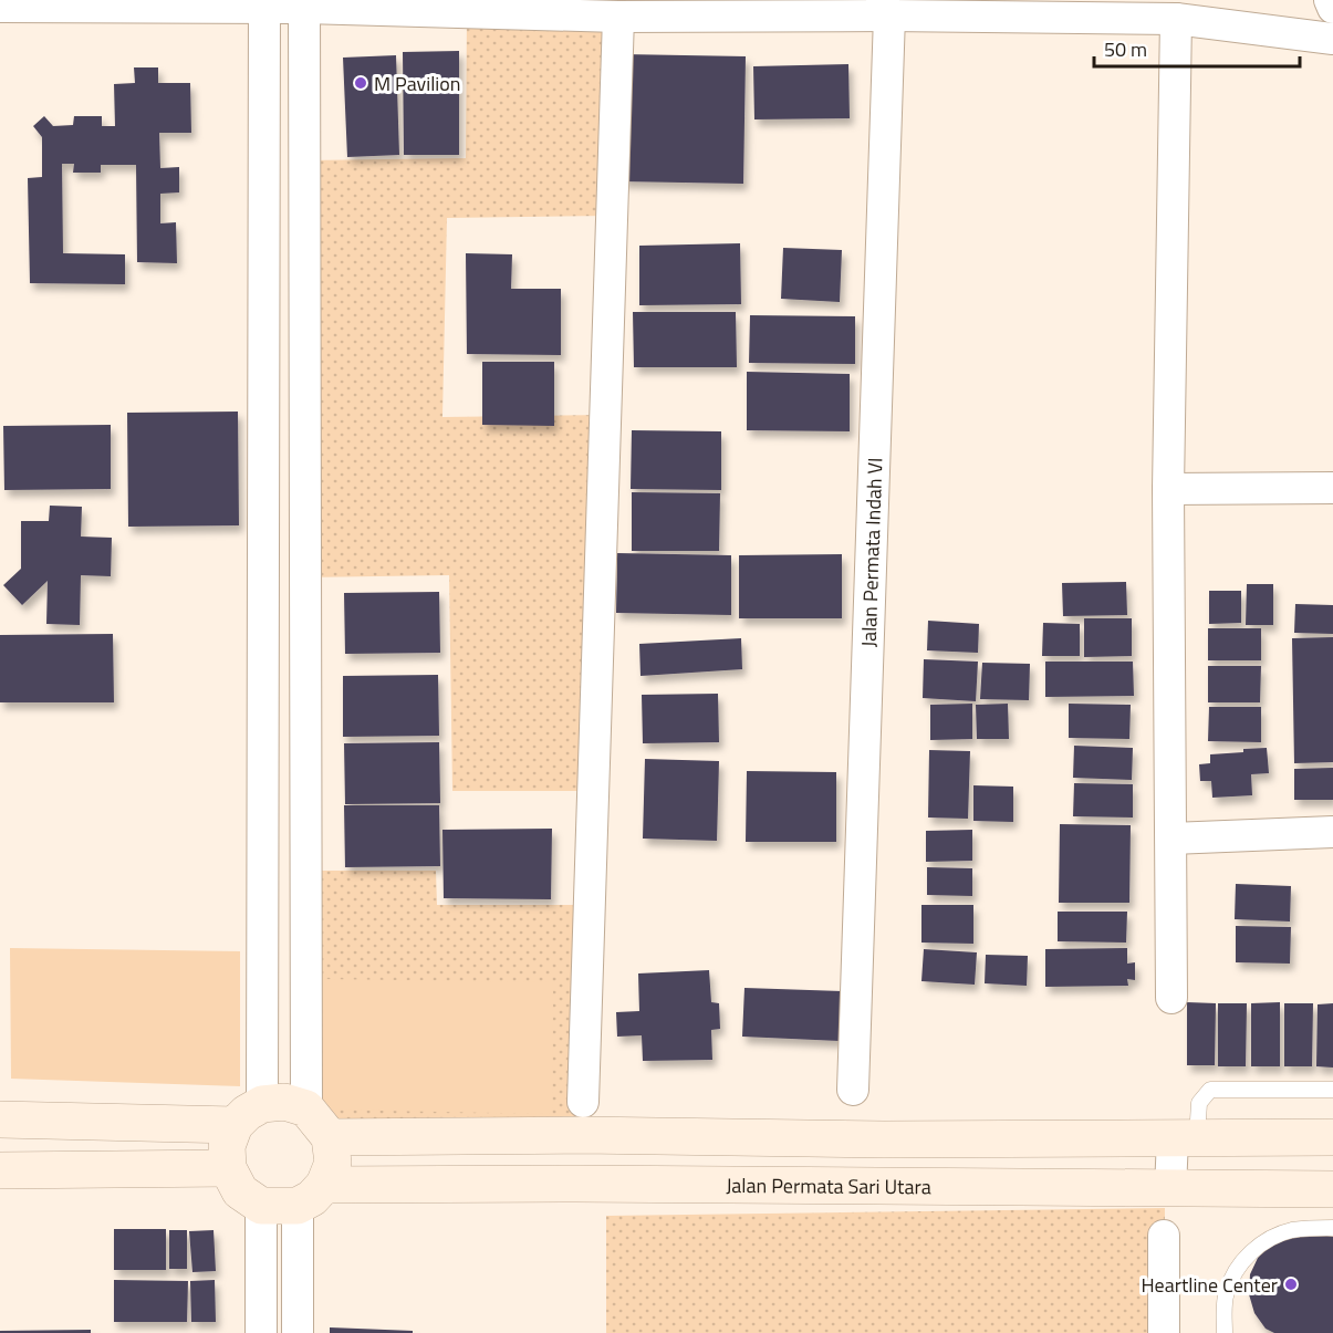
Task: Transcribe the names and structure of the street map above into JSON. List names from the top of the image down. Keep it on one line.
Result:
{"streets":{"street":["Jalan Permata Indah VI","Jalan Permata Sari Utara"]},"places":["M Pavilion","Heartline Center"],"scale_bar":"50 m"}
